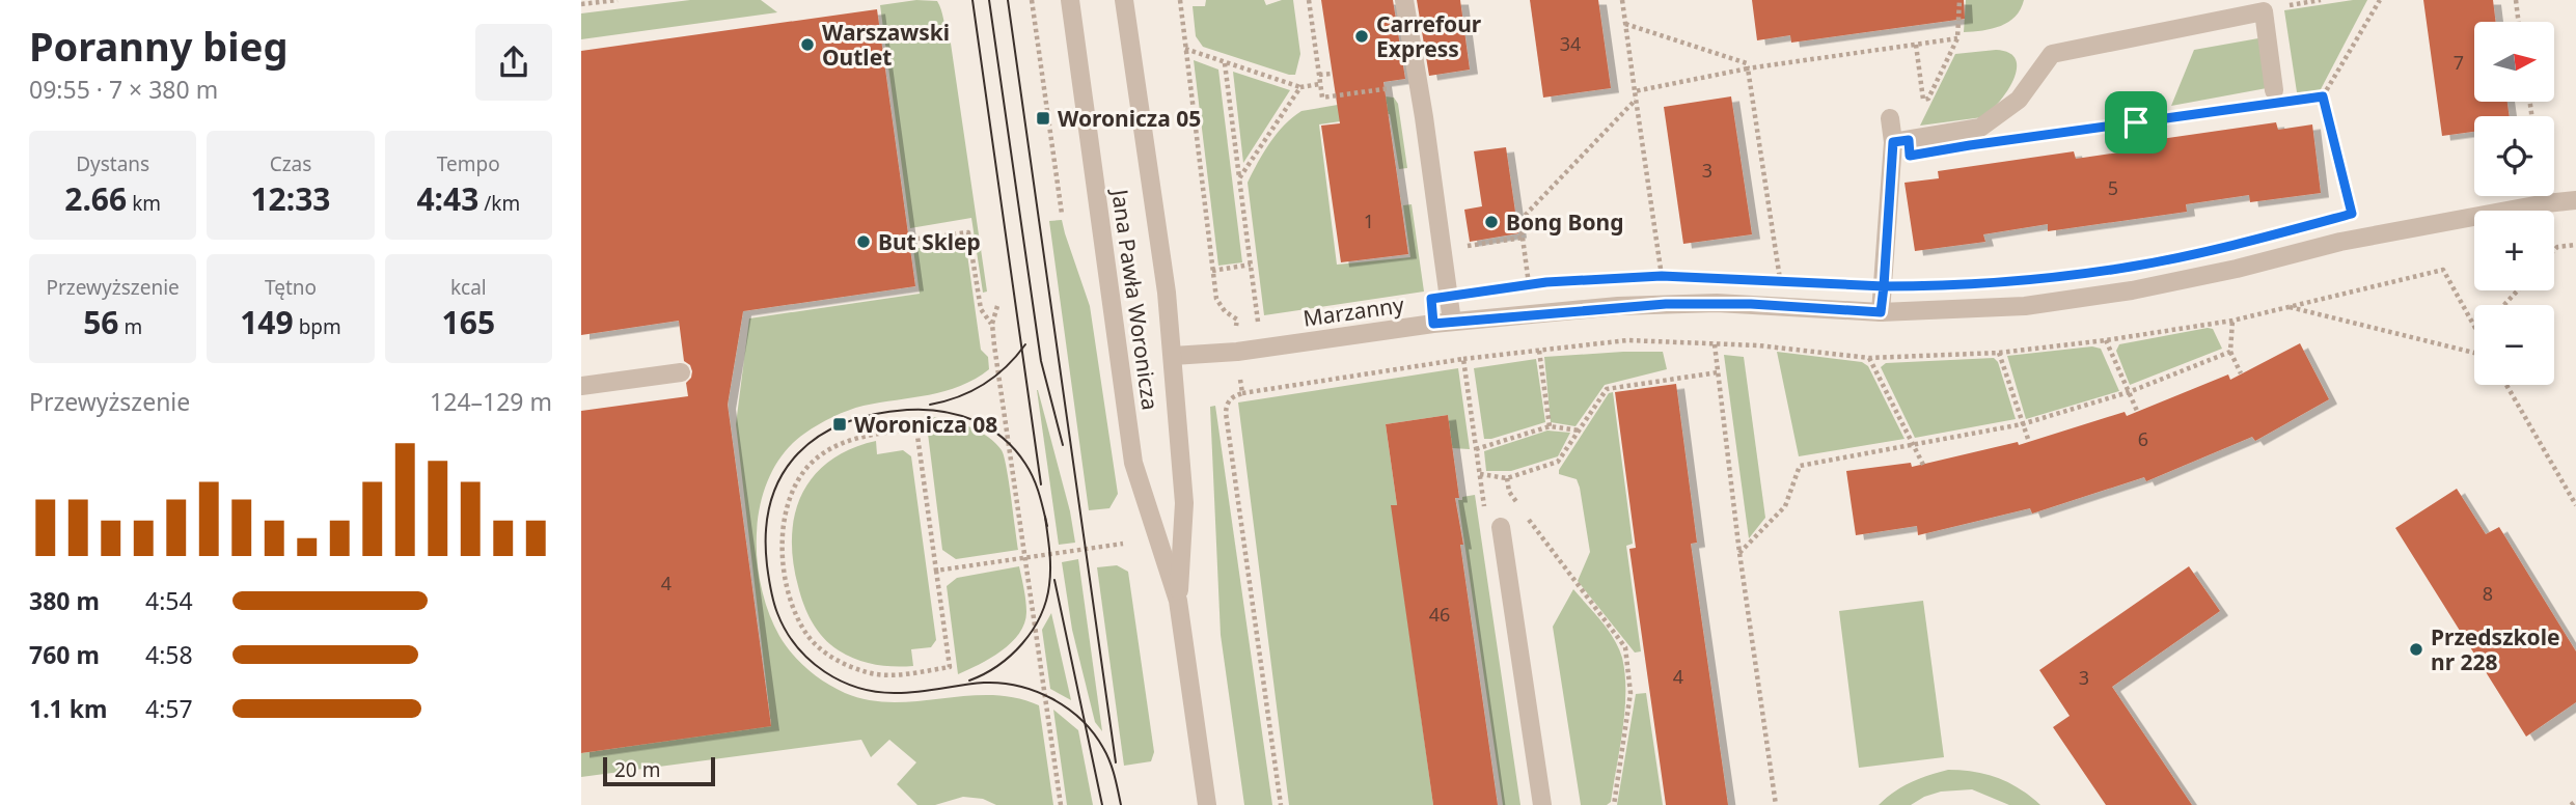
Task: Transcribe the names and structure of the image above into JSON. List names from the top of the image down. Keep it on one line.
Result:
{"streets":{"street":["Jana Pawła Woronicza","Marzanny"]},"crossings":[["Jana Pawła Woronicza","Marzanny"]],"places":{"other":["Carrefour Express","Warszawski Outlet","Bong Bong","But Sklep","Przedszkole nr 228"],"transit":["Woronicza 05","Woronicza 08"]},"house_numbers":["34","7","3","5","1","6","4","8","46","4","3"],"scale_bar":"20 m","north":"right","page":{"heading":["Poranny bieg","09:55 · 7 × 380 m"],"map_buttons":["+","−"],"stats":[["Dystans","2.66 km"],["Czas","12:33"],["Tempo","4:43 /km"],["Przewyższenie","56 m"],["Tętno","149 bpm"],["kcal","165"]],"chart":["Przewyższenie","124–129 m"],"list":[{"name":"380 m","note":"4:54"},{"name":"760 m","note":"4:58"},{"name":"1.1 km","note":"4:57"}],"scale":"20 m"}}
